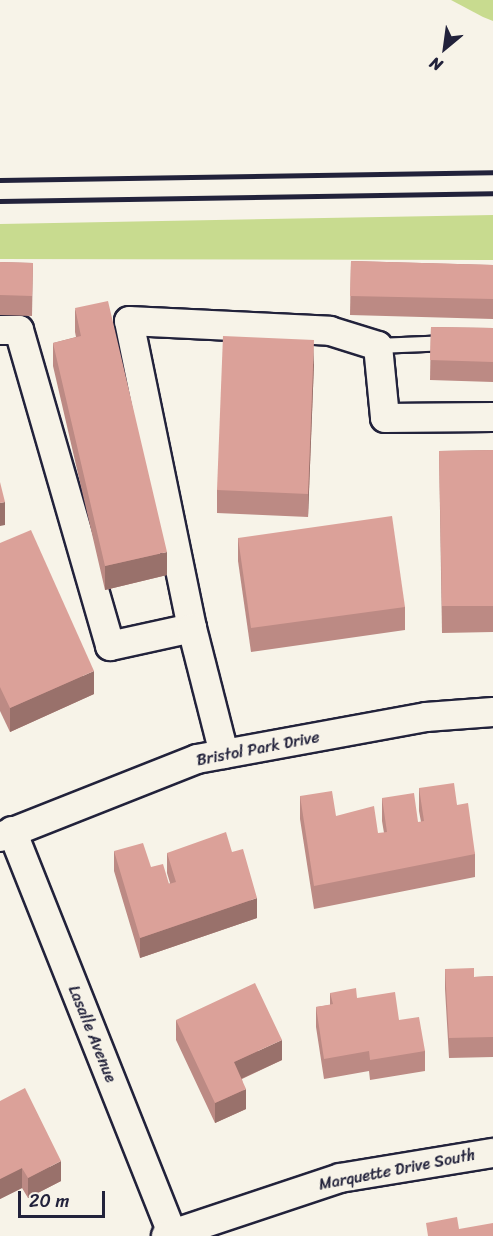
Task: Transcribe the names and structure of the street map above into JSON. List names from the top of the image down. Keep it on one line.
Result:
{"streets":{"street":["Bristol Park Drive","Lasalle Avenue","Marquette Drive South"]},"crossings":[["Bristol Park Drive","Lasalle Avenue"],["Lasalle Avenue","Marquette Drive South"]],"scale_bar":"20 m","north":"bottom left"}
